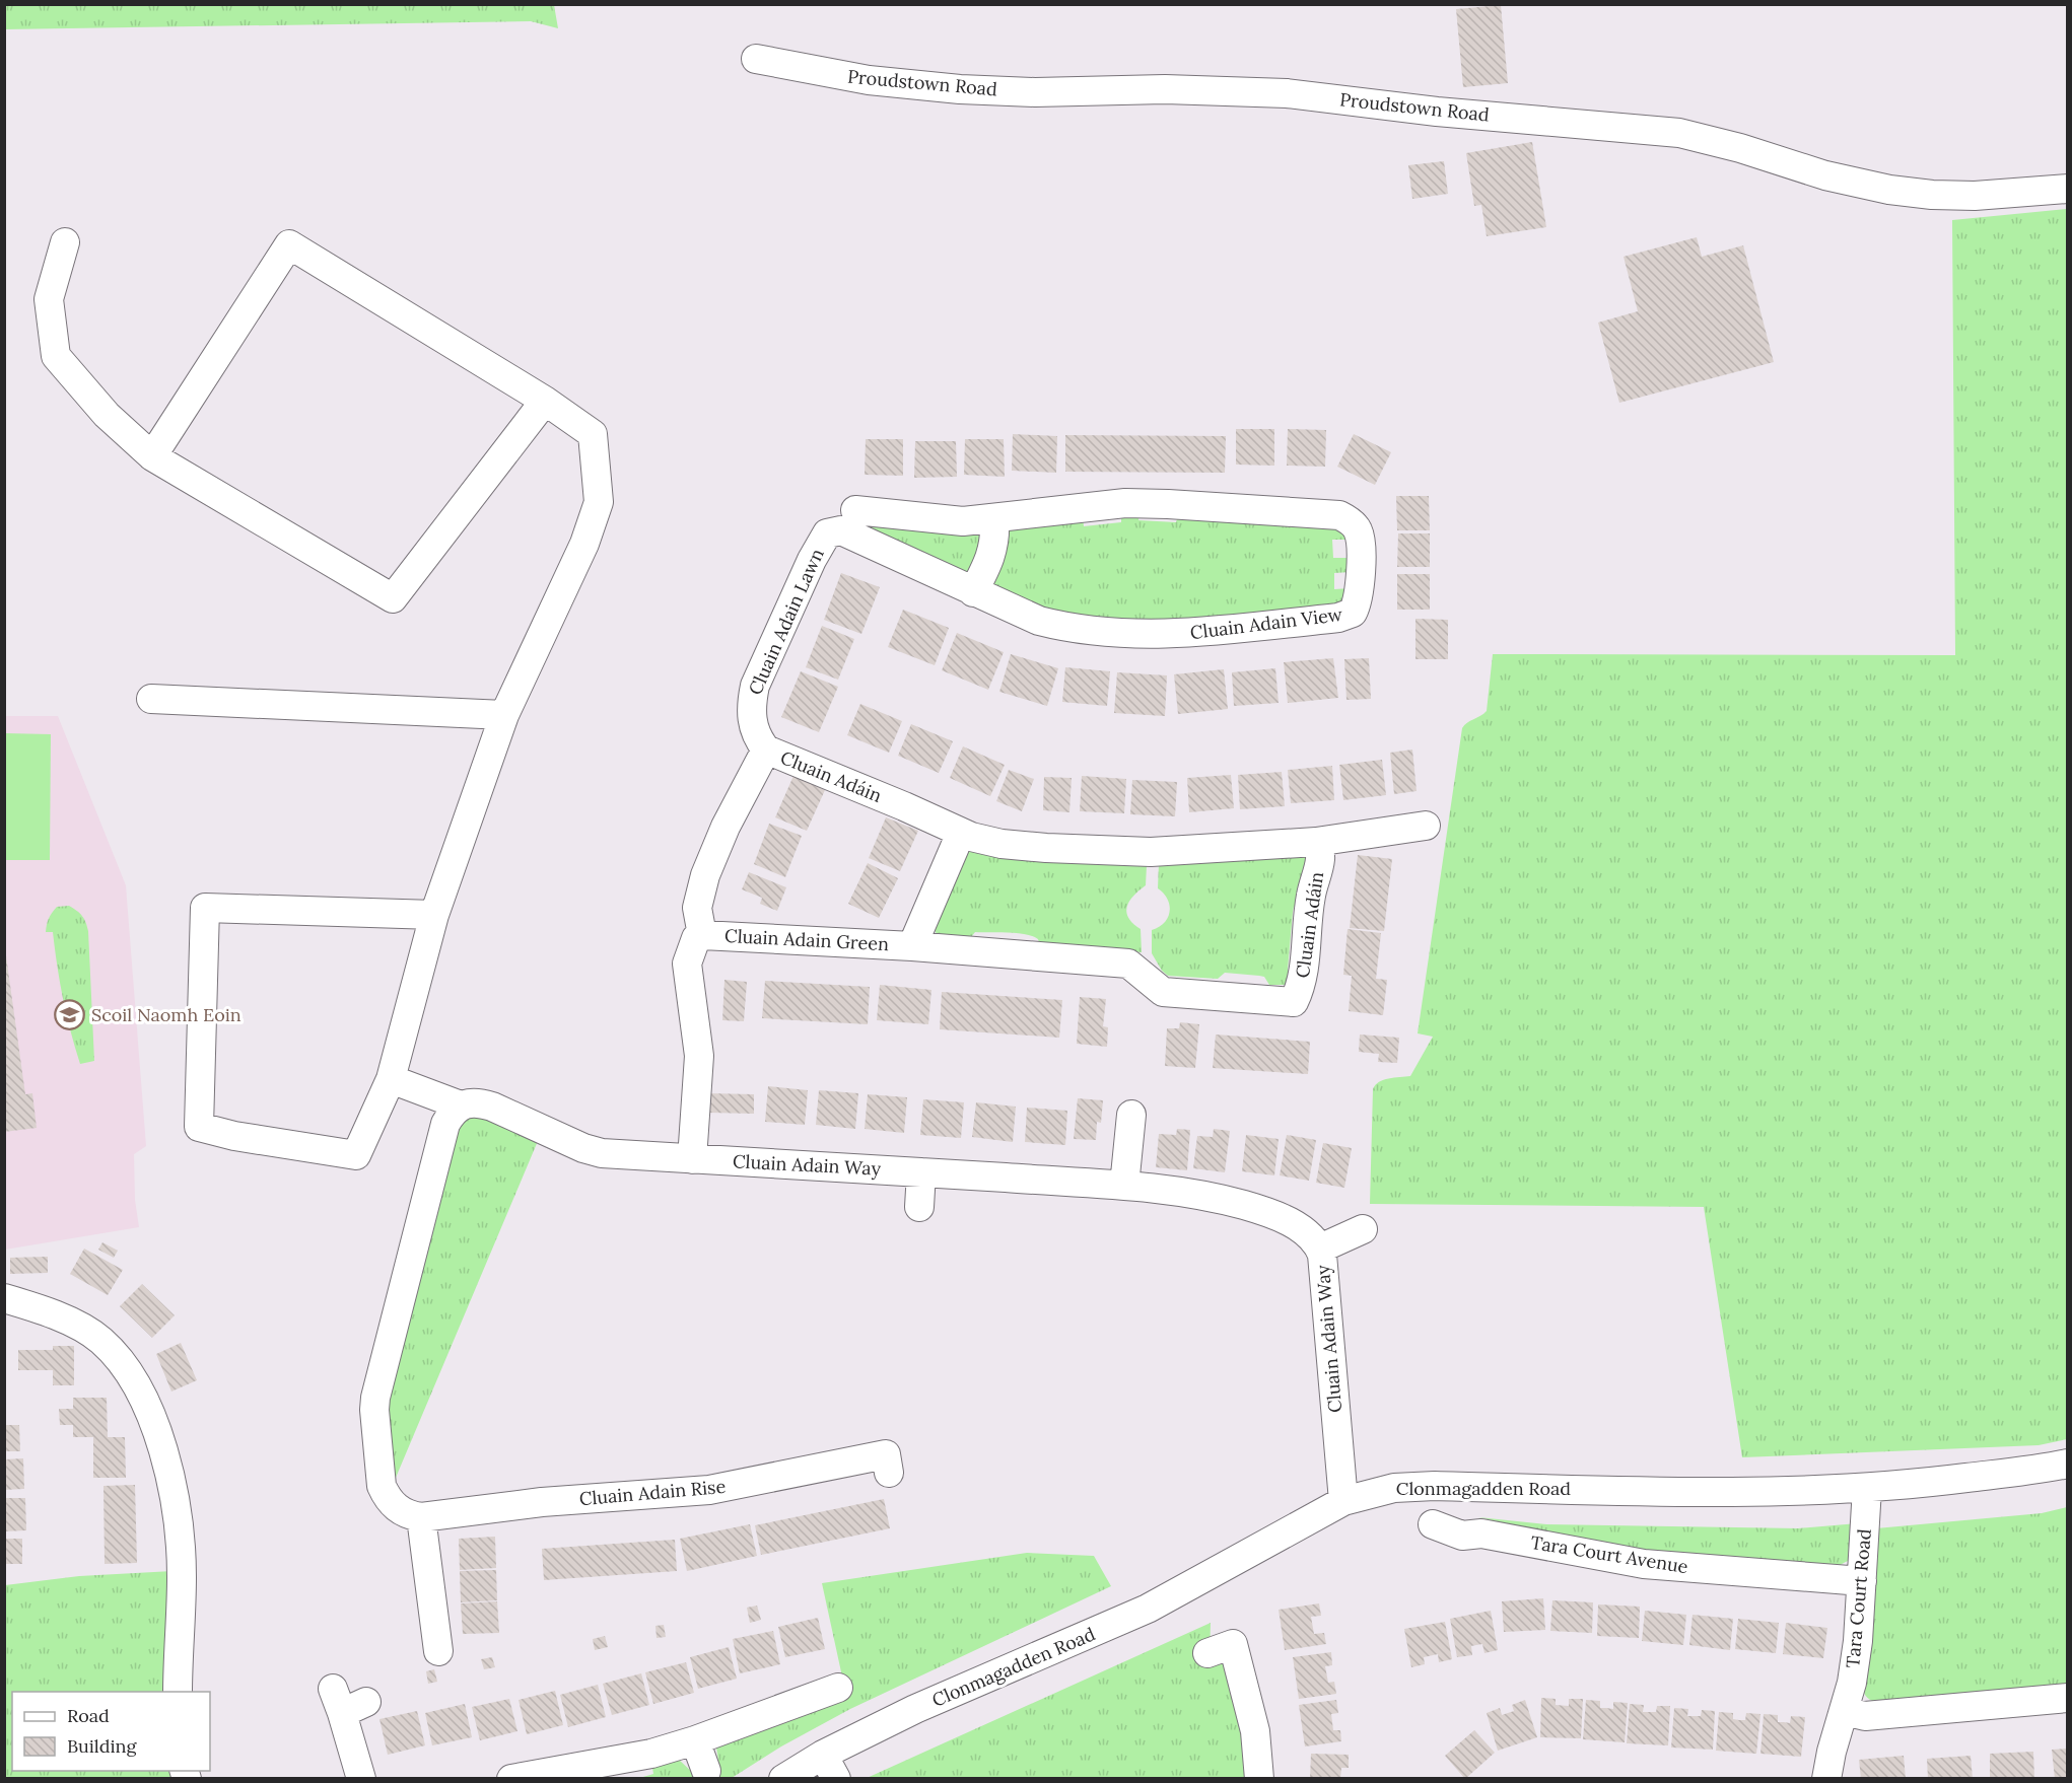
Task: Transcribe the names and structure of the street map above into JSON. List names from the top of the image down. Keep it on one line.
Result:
{"streets":{"street":["Proudstown Road","Cluain Adain Lawn","Cluain Adain View","Cluain Adáin","Cluain Adain Green","Cluain Adain Way","Clonmagadden Road","Cluain Adain Rise","Tara Court Avenue","Tara Court Road"]},"crossings":[["Cluain Adain Lawn","Cluain Adain View"],["Cluain Adain Lawn","Cluain Adáin"],["Cluain Adáin","Cluain Adain Green"],["Cluain Adain Way","Clonmagadden Road"],["Clonmagadden Road","Tara Court Road"],["Tara Court Avenue","Tara Court Road"]],"places":{"school or university":["Scoil Naomh Eoin"]},"legend":["Road","Building"]}
